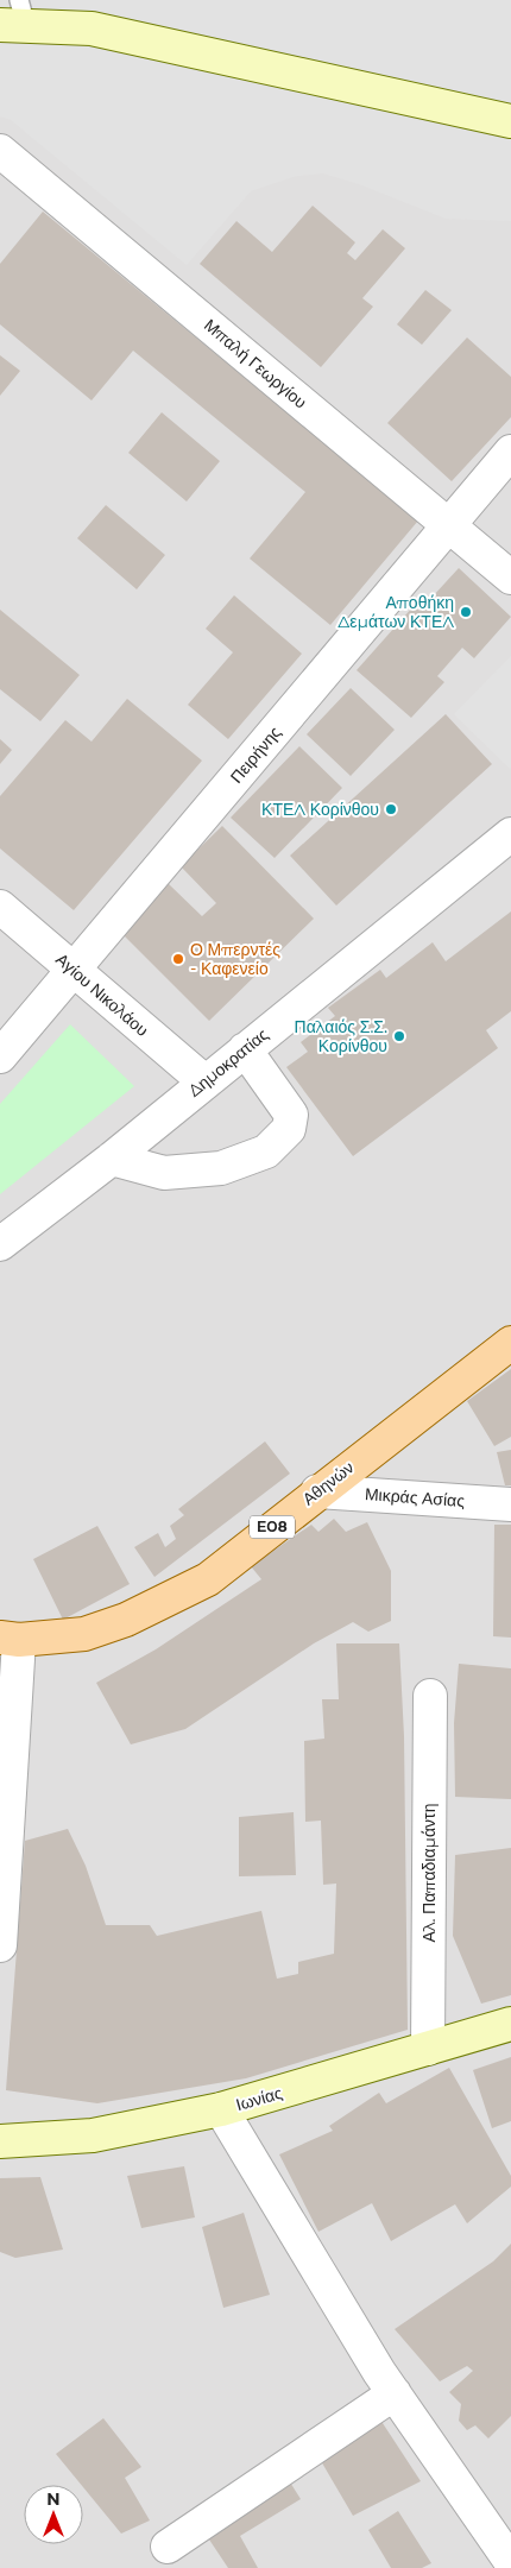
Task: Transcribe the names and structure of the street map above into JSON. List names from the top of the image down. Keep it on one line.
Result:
{"streets":{"main road":["Αθηνών","ΕΟ8"],"street":["Μπαλή Γεωργίου","Πειρήνης","Αγίου Νικολάου","Δημοκρατίας","Μικράς Ασίας","Αλ. Παπαδιαμάντη","Ιωνίας"]},"crossings":[["Μπαλή Γεωργίου","Πειρήνης"],["Πειρήνης","Αγίου Νικολάου"],["Αγίου Νικολάου","Δημοκρατίας"],["Αθηνών","Μικράς Ασίας"],["Αλ. Παπαδιαμάντη","Ιωνίας"]],"places":["Αποθήκη Δεμάτων ΚΤΕΛ","ΚΤΕΛ Κορίνθου","Ο Μπερντές - Καφενείο","Παλαιός Σ.Σ. Κορίνθου"],"north":"top"}
